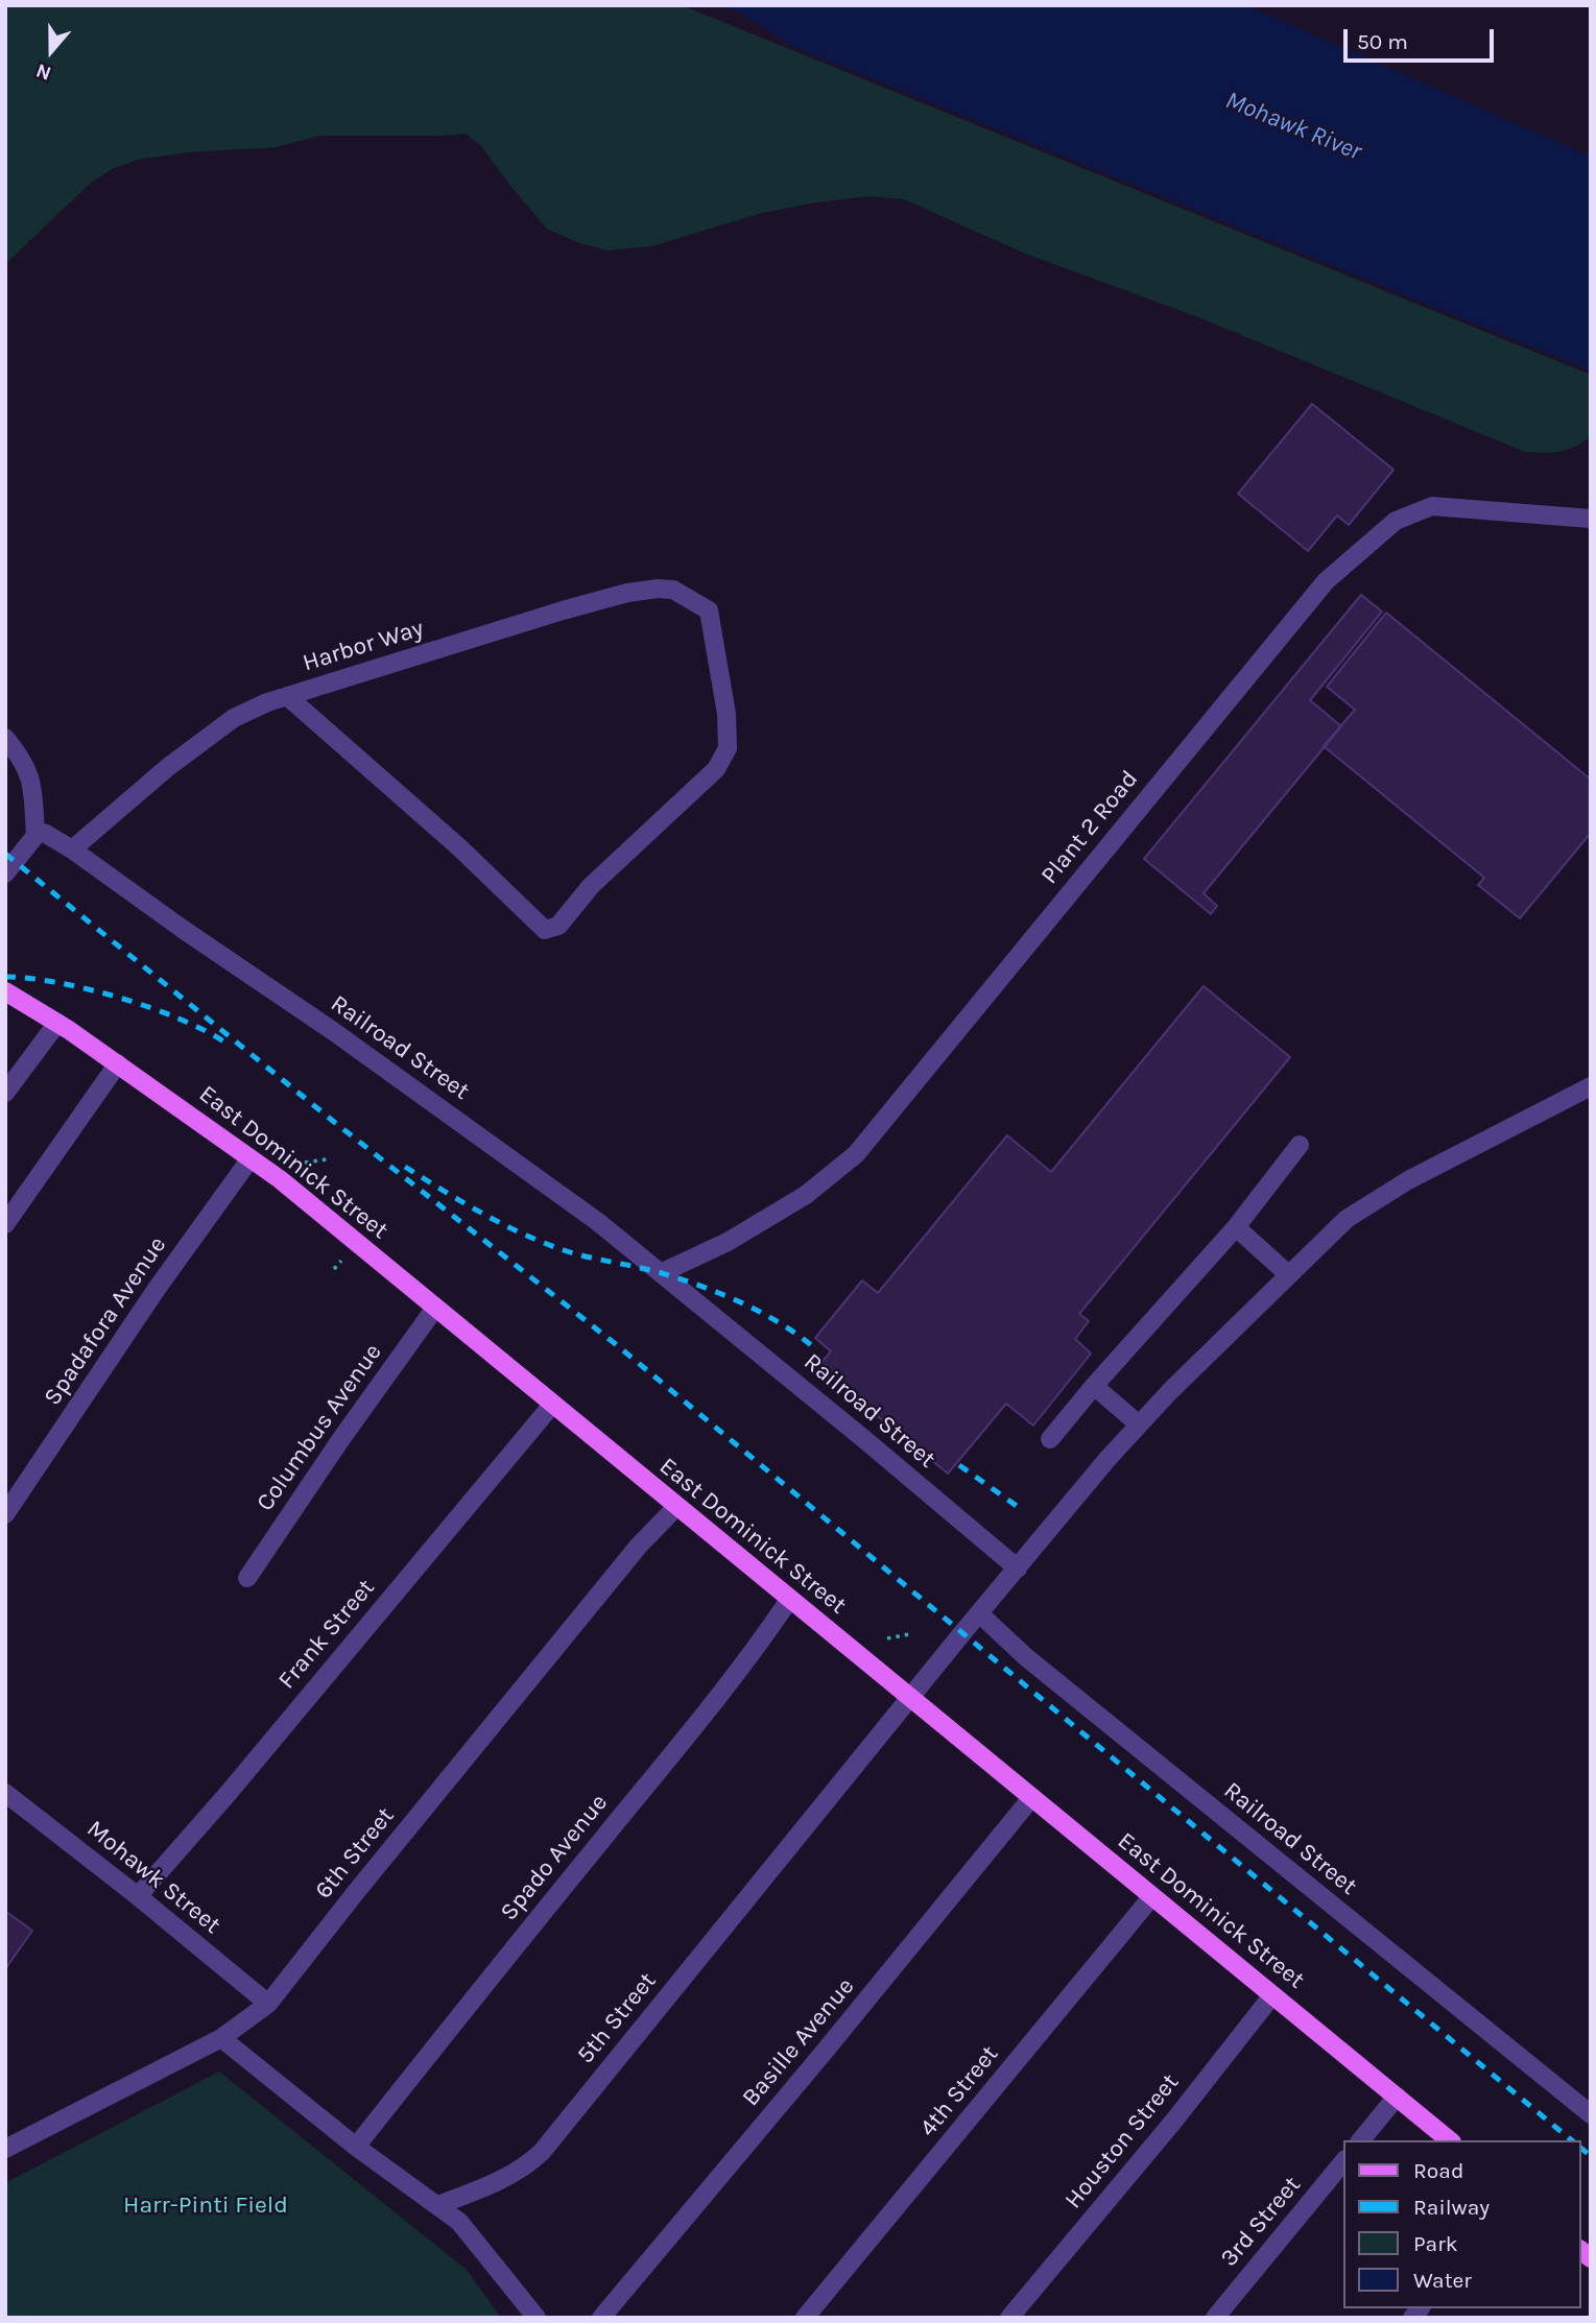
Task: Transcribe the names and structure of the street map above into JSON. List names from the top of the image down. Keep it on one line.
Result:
{"streets":{"main road":["East Dominick Street"],"street":["Harbor Way","Plant 2 Road","Railroad Street","Spadafora Avenue","Columbus Avenue","Frank Street","6th Street","Spado Avenue","Mohawk Street","5th Street","Basille Avenue","4th Street","Houston Street","3rd Street"]},"crossings":[["Harbor Way","Railroad Street"],["Plant 2 Road","Railroad Street"],["Railroad Street","5th Street"],["East Dominick Street","Spadafora Avenue"],["East Dominick Street","Columbus Avenue"],["East Dominick Street","Frank Street"],["East Dominick Street","6th Street"],["East Dominick Street","Spado Avenue"],["East Dominick Street","5th Street"],["East Dominick Street","Basille Avenue"],["East Dominick Street","4th Street"],["East Dominick Street","Houston Street"],["Frank Street","Mohawk Street"],["6th Street","Mohawk Street"]],"water":["Mohawk River"],"parks":["Harr-Pinti Field"],"legend":["Road","Railway","Park","Water"],"scale_bar":"50 m","north":"bottom"}
